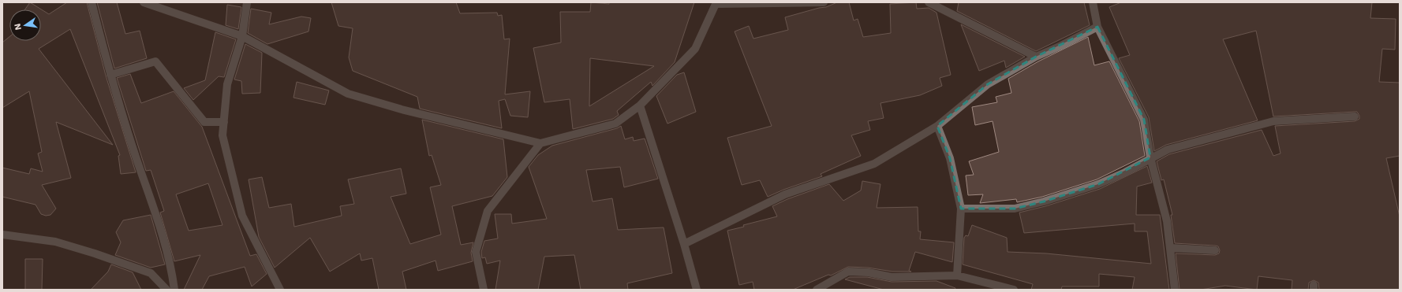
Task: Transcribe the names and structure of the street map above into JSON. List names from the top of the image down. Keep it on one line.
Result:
{"north":"left"}
